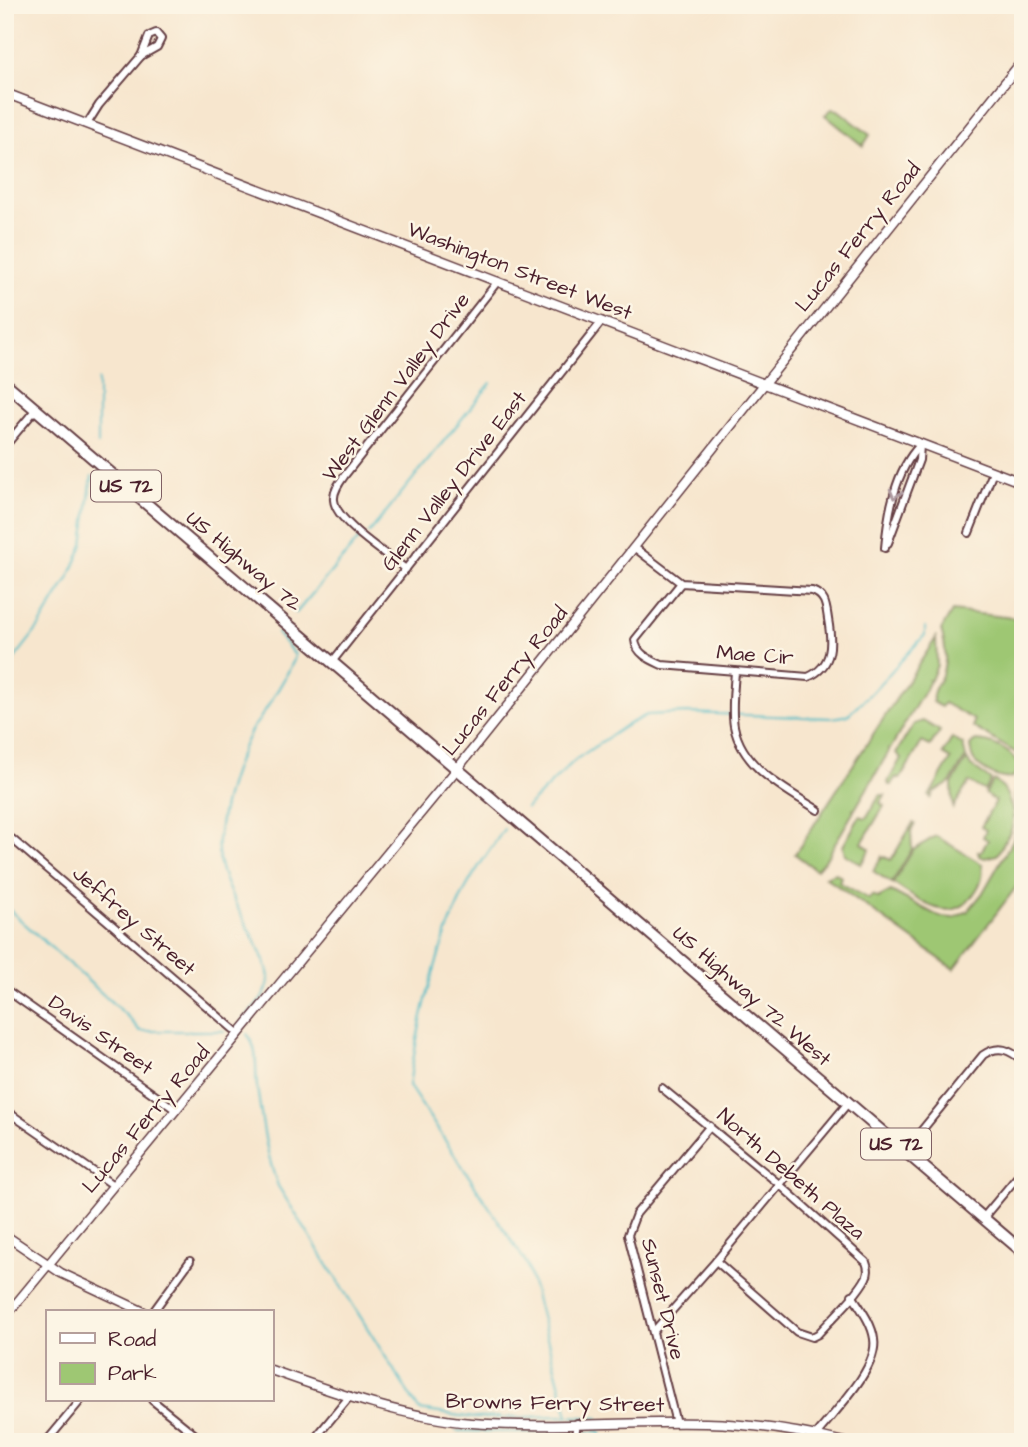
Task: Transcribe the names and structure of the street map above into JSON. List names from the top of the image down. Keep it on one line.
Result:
{"streets":{"highway":["US 72","US Highway 72","US Highway 72 West"],"street":["Lucas Ferry Road","Washington Street West","West Glenn Valley Drive","Glenn Valley Drive East","Mae Cir","Jeffrey Street","Davis Street","North Debeth Plaza","Sunset Drive","Browns Ferry Street"]},"crossings":[["Lucas Ferry Road","Washington Street West"],["Lucas Ferry Road","US Highway 72"],["Lucas Ferry Road","Jeffrey Street"],["Lucas Ferry Road","US Highway 72 West"],["Lucas Ferry Road","Davis Street"],["Washington Street West","West Glenn Valley Drive"],["Washington Street West","Glenn Valley Drive East"],["West Glenn Valley Drive","Glenn Valley Drive East"],["Glenn Valley Drive East","US Highway 72"],["US Highway 72","US Highway 72 West"],["North Debeth Plaza","Sunset Drive"],["Sunset Drive","Browns Ferry Street"]],"legend":["Road","Park"]}
